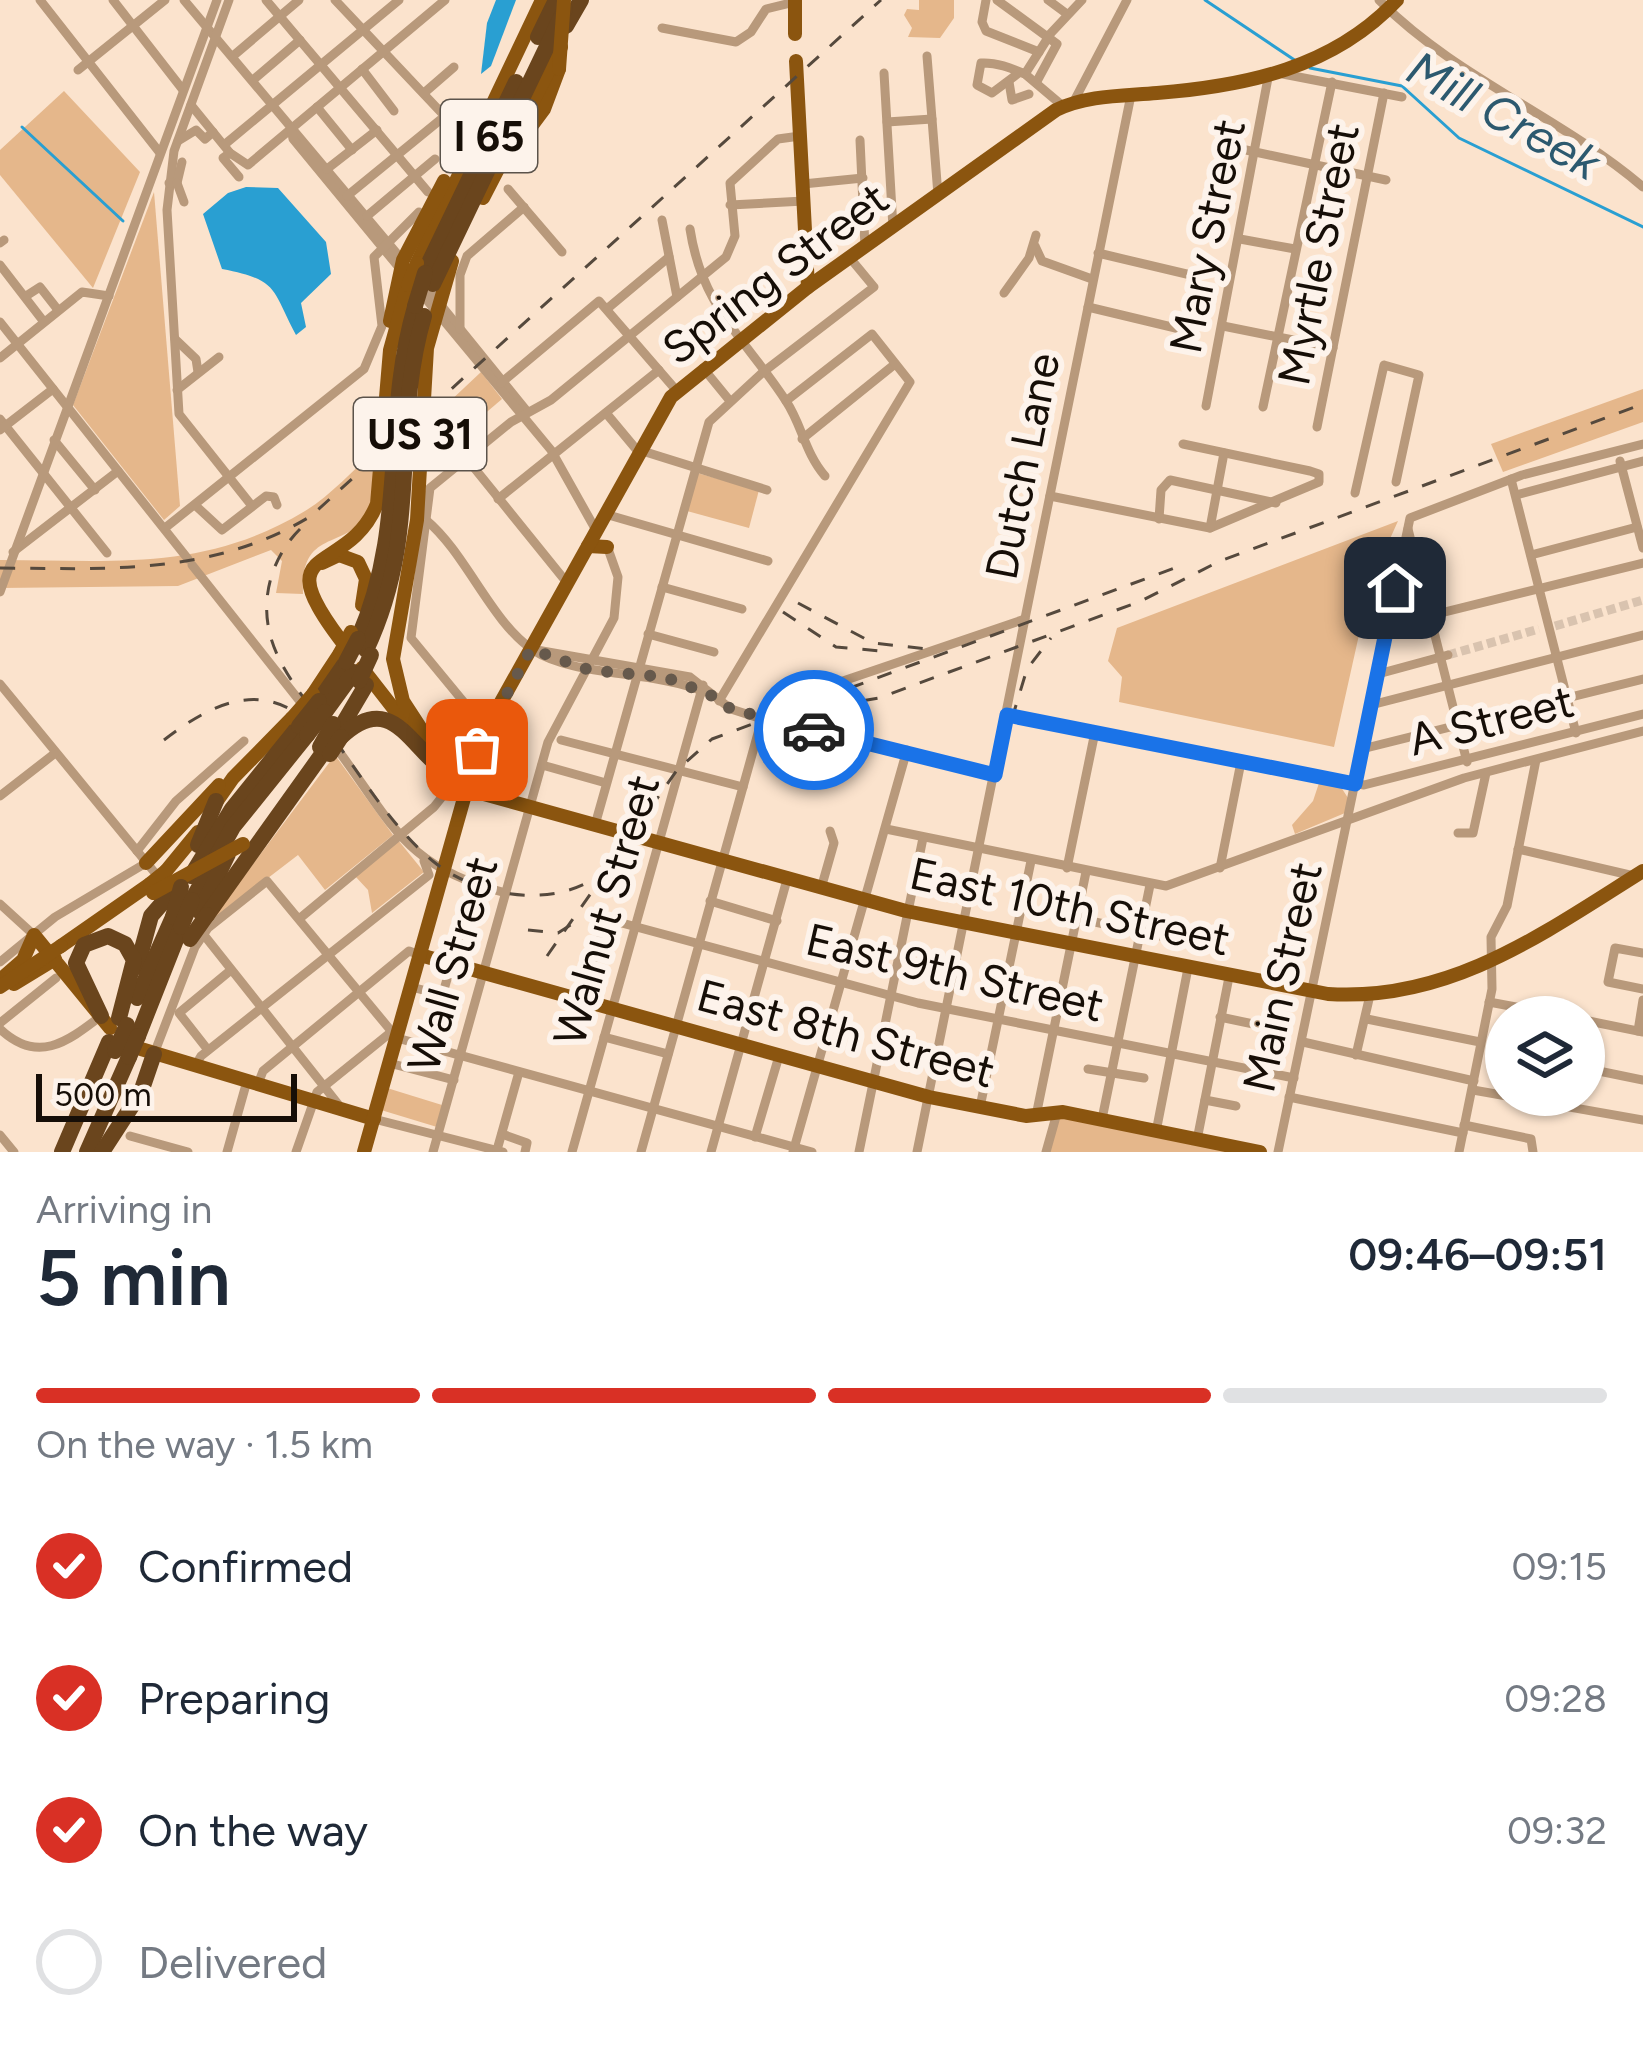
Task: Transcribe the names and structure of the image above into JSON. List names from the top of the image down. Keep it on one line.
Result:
{"streets":{"highway":["I 65"],"main road":["Spring Street","US 31","East 10th Street","East 8th Street"],"street":["Mary Street","Myrtle Street","Dutch Lane","A Street","Walnut Street","Wall Street","East 9th Street","Main Street"]},"crossings":[["I 65","US 31"],["Spring Street","East 10th Street"],["Spring Street","East 8th Street"],["Dutch Lane","East 10th Street"],["Dutch Lane","East 9th Street"],["Dutch Lane","East 8th Street"],["A Street","Main Street"],["East 10th Street","Walnut Street"],["East 10th Street","Wall Street"],["East 10th Street","Main Street"],["Walnut Street","East 9th Street"],["Walnut Street","East 8th Street"],["Wall Street","East 8th Street"],["East 9th Street","Main Street"],["East 9th Street","East 8th Street"]],"water":["Mill Creek"],"scale_bar":"500 m","page":{"scale":"500 m","heading":["5 min","Arriving in","09:46–09:51"],"bar":"On the way · 1.5 km","list":[["Confirmed","09:15"],["Preparing","09:28"],["On the way","09:32"],"Delivered"]}}
